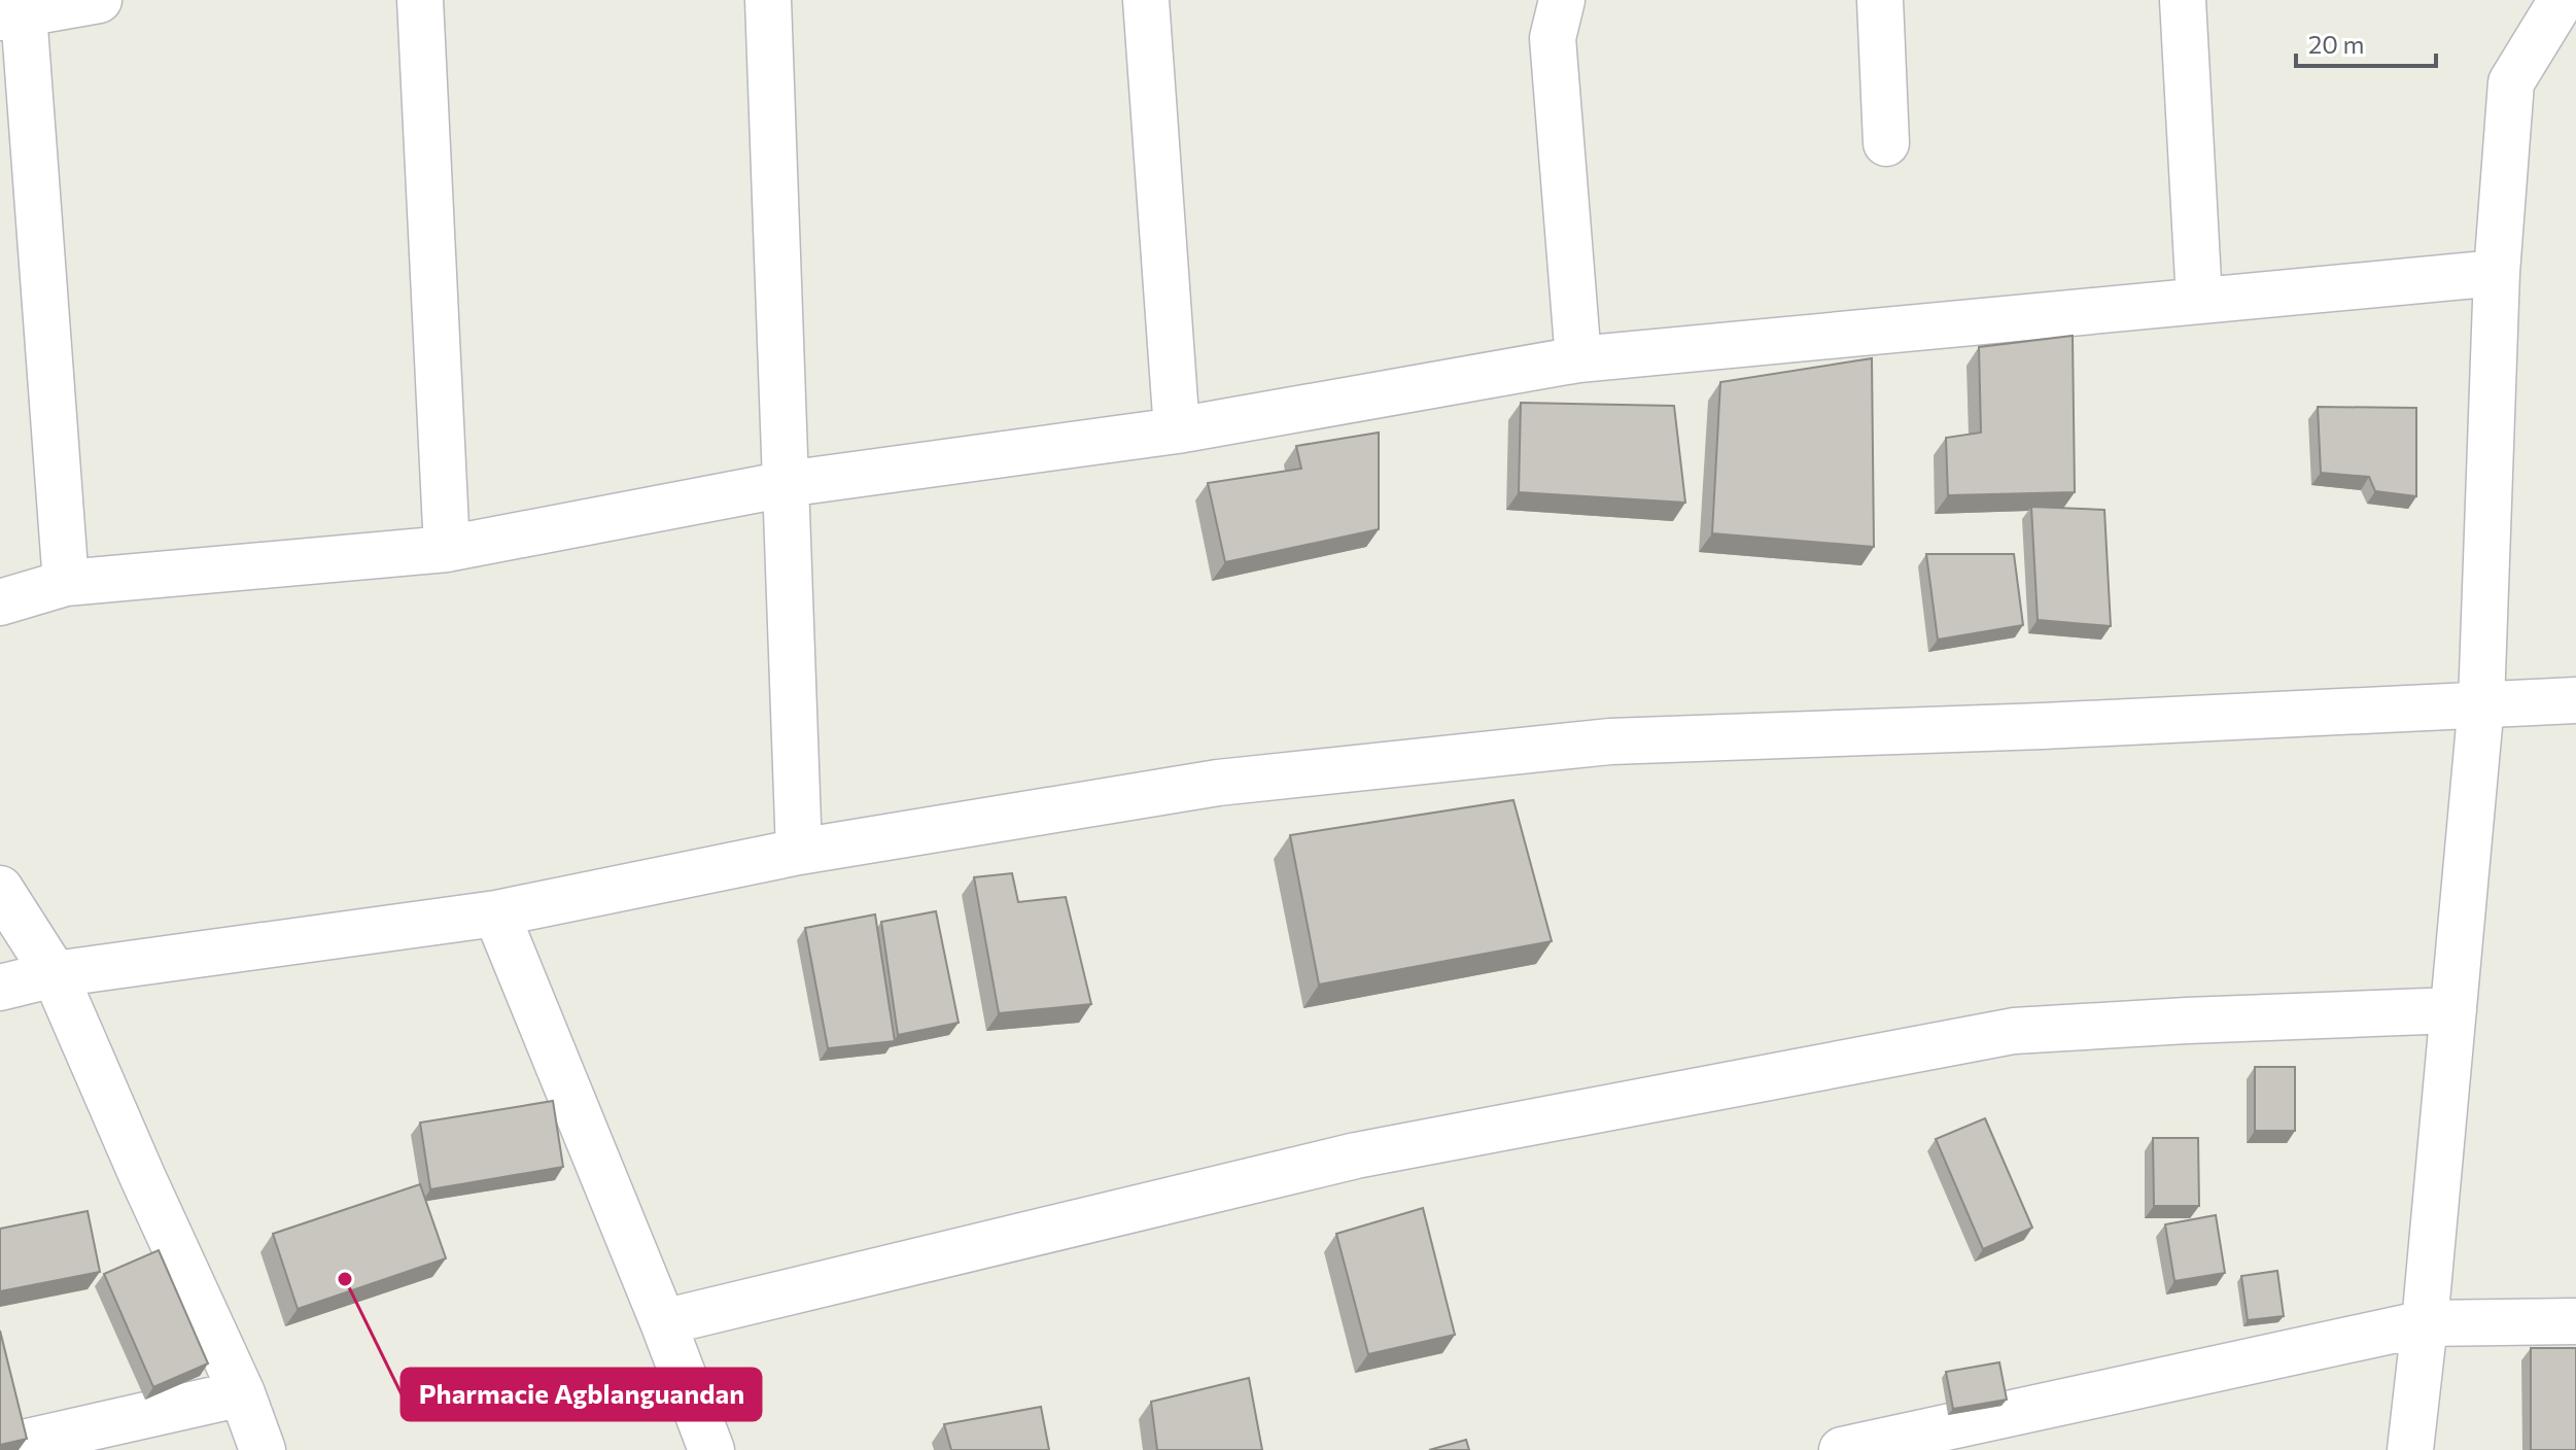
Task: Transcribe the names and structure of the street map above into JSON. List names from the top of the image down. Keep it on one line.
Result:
{"places":["Pharmacie Agblanguandan"],"scale_bar":"20 m"}
